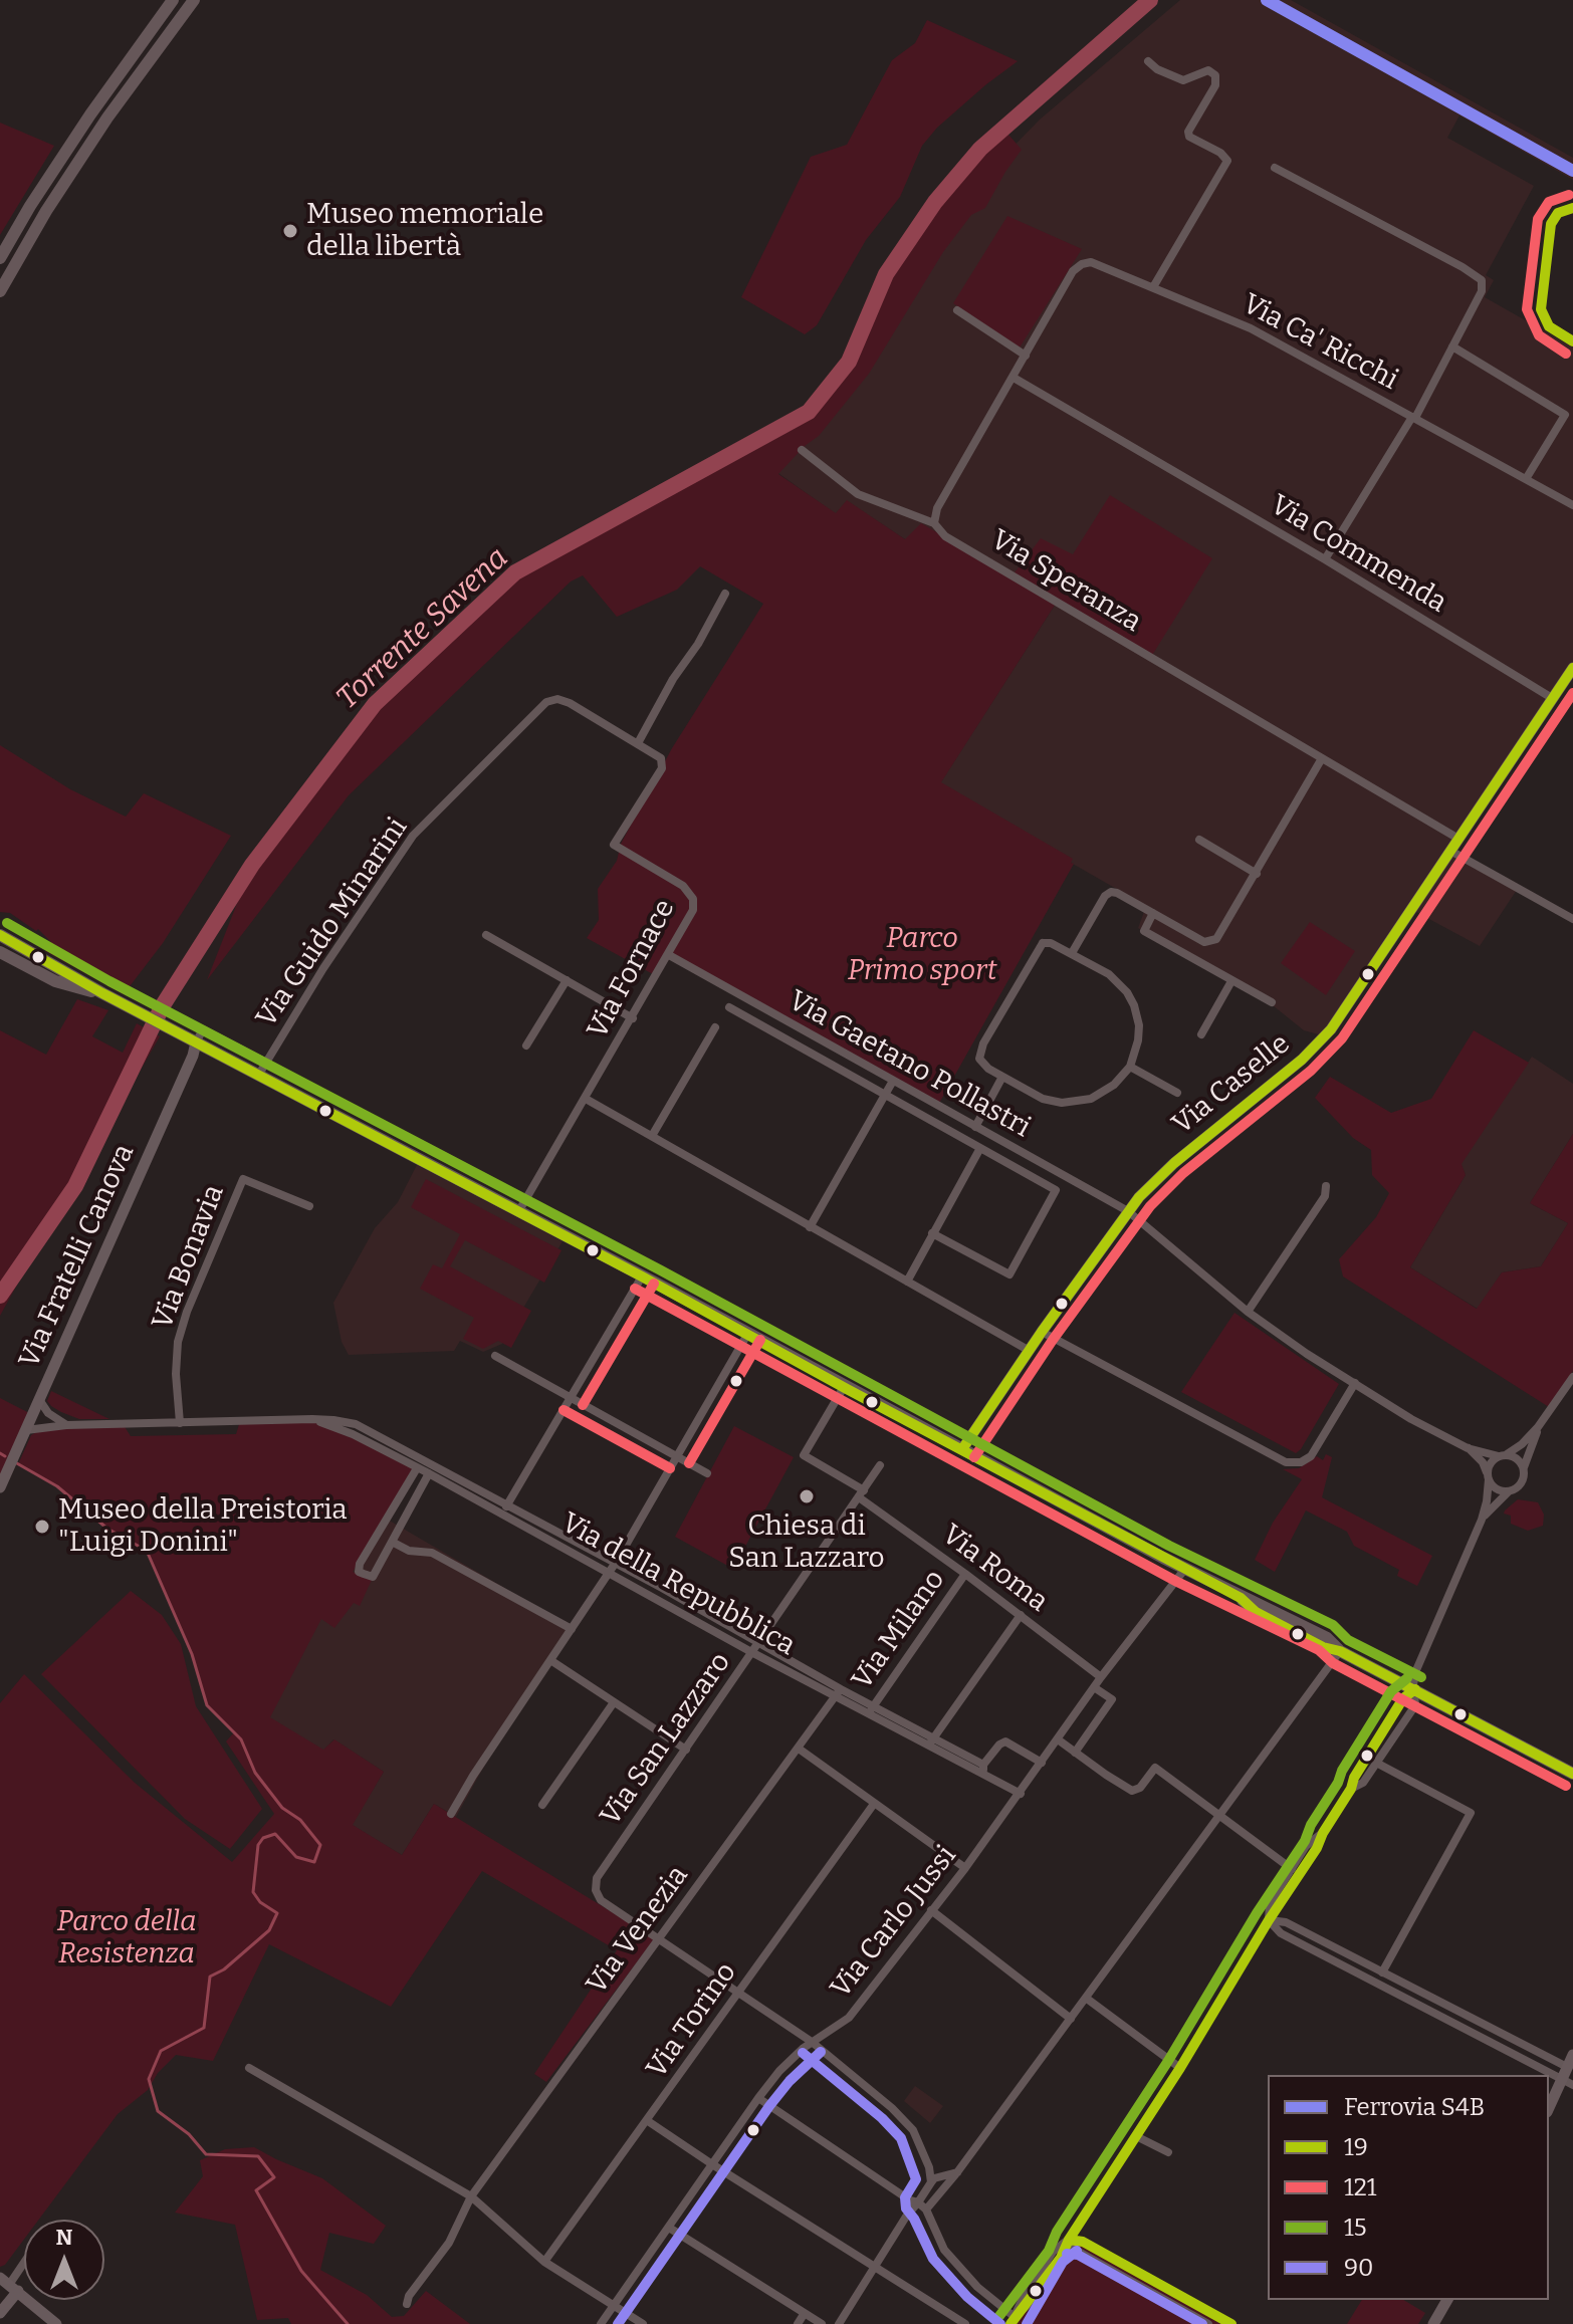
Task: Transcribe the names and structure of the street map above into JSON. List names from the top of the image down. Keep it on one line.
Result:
{"streets":{"street":["Via Ca' Ricchi","Via Commenda","Via Speranza","Via Guido Minarini","Via Fornace","Via Gaetano Pollastri","Via Caselle","Via Fratelli Canova","Via Bonavia","Via Roma","Via della Repubblica","Via Milano","Via San Lazzaro","Via Carlo Jussi","Via Venezia","Via Torino"]},"crossings":[["Via Commenda","Via Caselle"],["Via Speranza","Via Caselle"],["Via Guido Minarini","Via Fornace"],["Via Fornace","Via Gaetano Pollastri"],["Via Gaetano Pollastri","Via Caselle"],["Via Fratelli Canova","Via della Repubblica"],["Via Bonavia","Via della Repubblica"],["Via Roma","Via Milano"],["Via Roma","Via San Lazzaro"],["Via Roma","Via Carlo Jussi"],["Via della Repubblica","Via Milano"],["Via della Repubblica","Via San Lazzaro"],["Via della Repubblica","Via Carlo Jussi"],["Via della Repubblica","Via Venezia"],["Via San Lazzaro","Via Venezia"]],"water":["Torrente Savena"],"parks":["Parco Primo sport","Parco della Resistenza"],"places":["Museo memoriale della libertà","Chiesa di San Lazzaro","Museo della Preistoria \"Luigi Donini\""],"lines":["rail line S4B","transit line 121","transit line 19","transit line 15","transit line 90"],"legend":["Ferrovia S4B","19","121","15","90"],"north":"top"}
